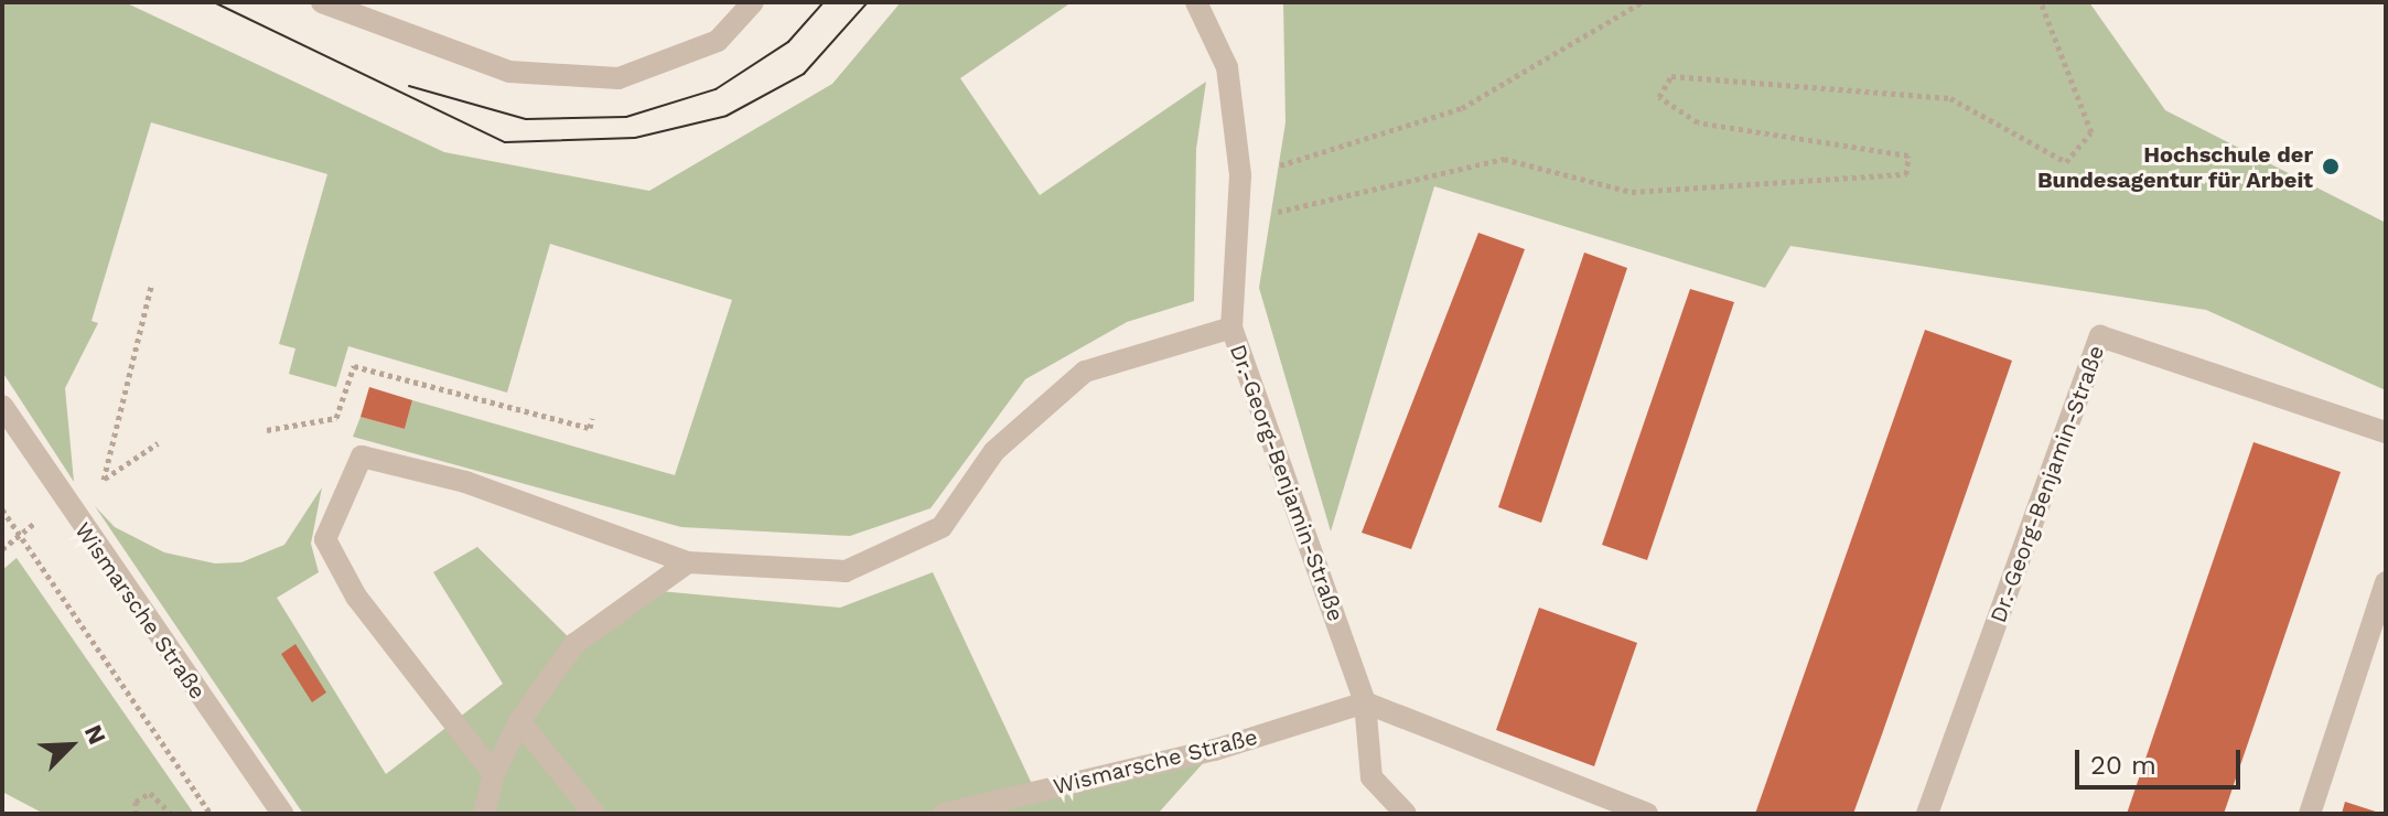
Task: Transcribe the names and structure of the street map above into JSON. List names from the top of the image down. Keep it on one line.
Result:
{"streets":{"street":["Dr.-Georg-Benjamin-Straße","Wismarsche Straße"]},"crossings":[["Dr.-Georg-Benjamin-Straße","Wismarsche Straße"]],"places":["Hochschule der Bundesagentur für Arbeit"],"scale_bar":"20 m","north":"top right"}
